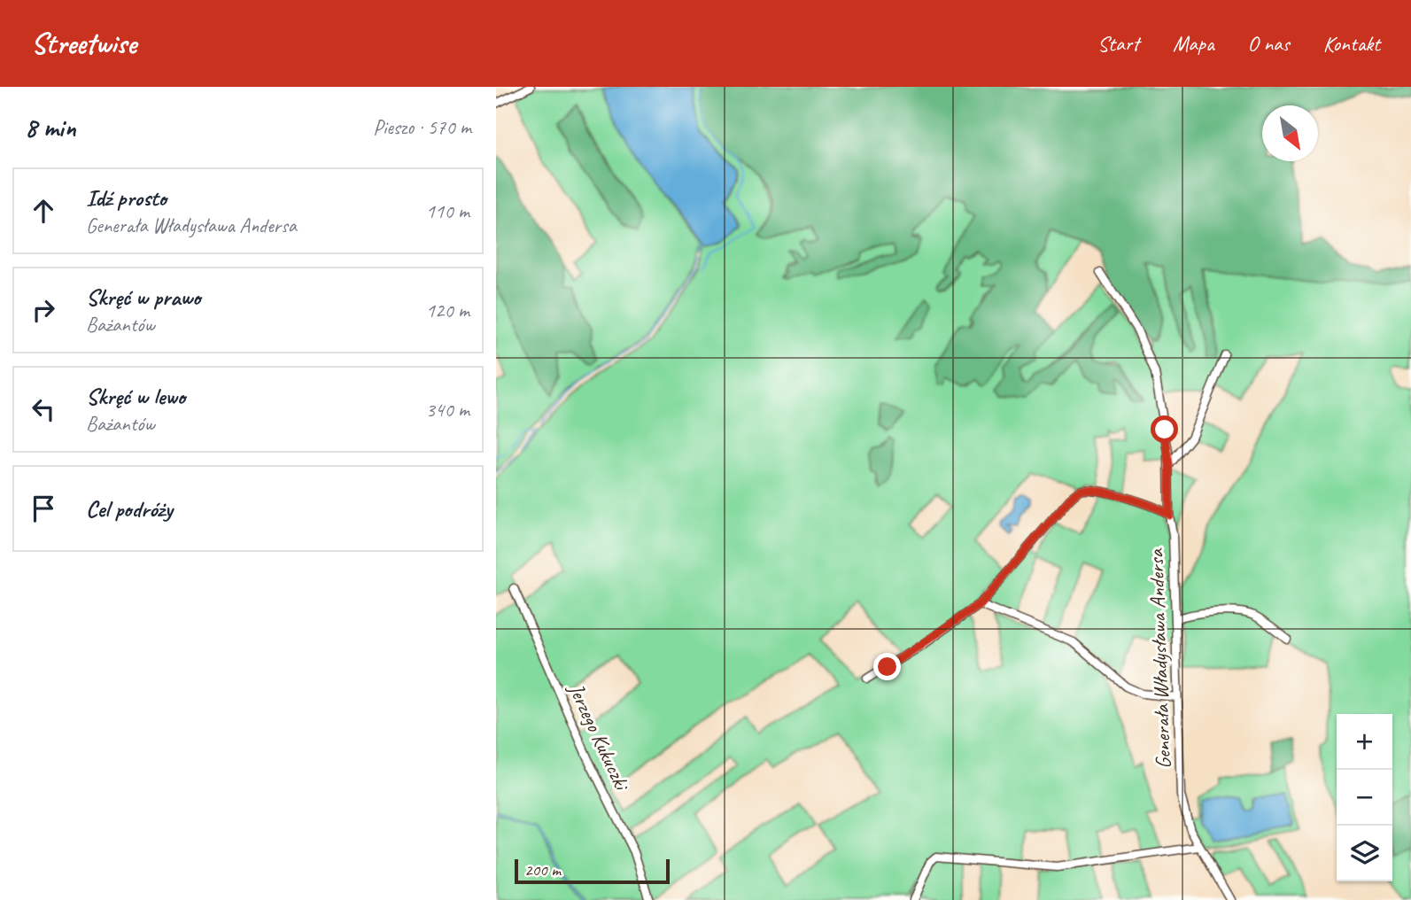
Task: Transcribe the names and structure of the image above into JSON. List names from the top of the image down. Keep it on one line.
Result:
{"streets":{"street":["Generała Władysława Andersa","Jerzego Kukuczki"]},"scale_bar":"200 m","north":"bottom right","page":{"header":"Streetwise","nav":["Start","Mapa","O nas","Kontakt"],"heading":["8 min","Pieszo · 570 m"],"list":[["Idź prosto","Generała Władysława Andersa","110 m"],["Skręć w prawo","Bażantów","120 m"],["Skręć w lewo","Bażantów","340 m"],"Cel podróży"],"map_buttons":["+","−"],"scale":"200 m"}}
